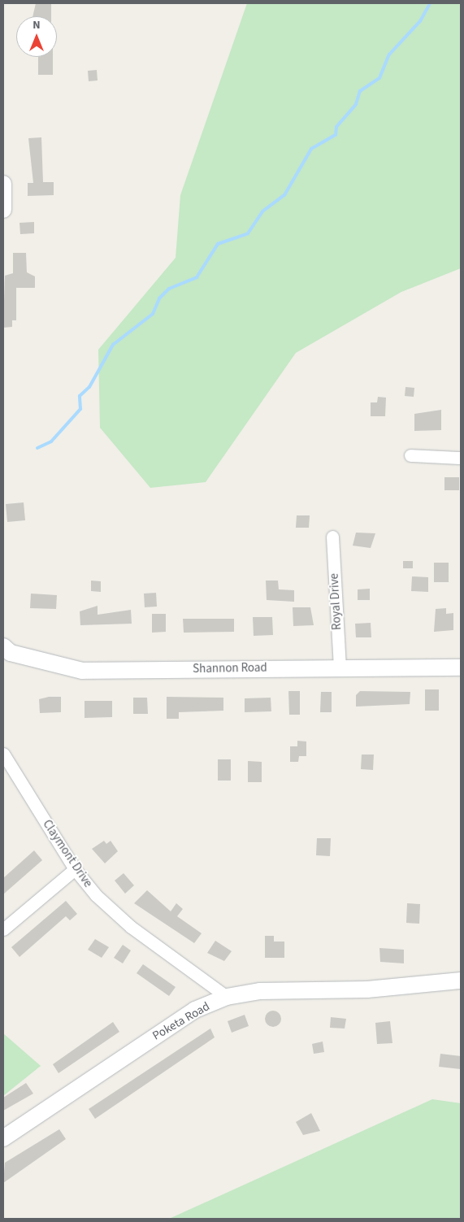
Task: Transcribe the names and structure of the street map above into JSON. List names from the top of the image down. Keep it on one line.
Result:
{"streets":{"street":["Royal Drive","Shannon Road","Claymont Drive","Poketa Road"]},"crossings":[["Royal Drive","Shannon Road"],["Claymont Drive","Poketa Road"]],"north":"top"}
